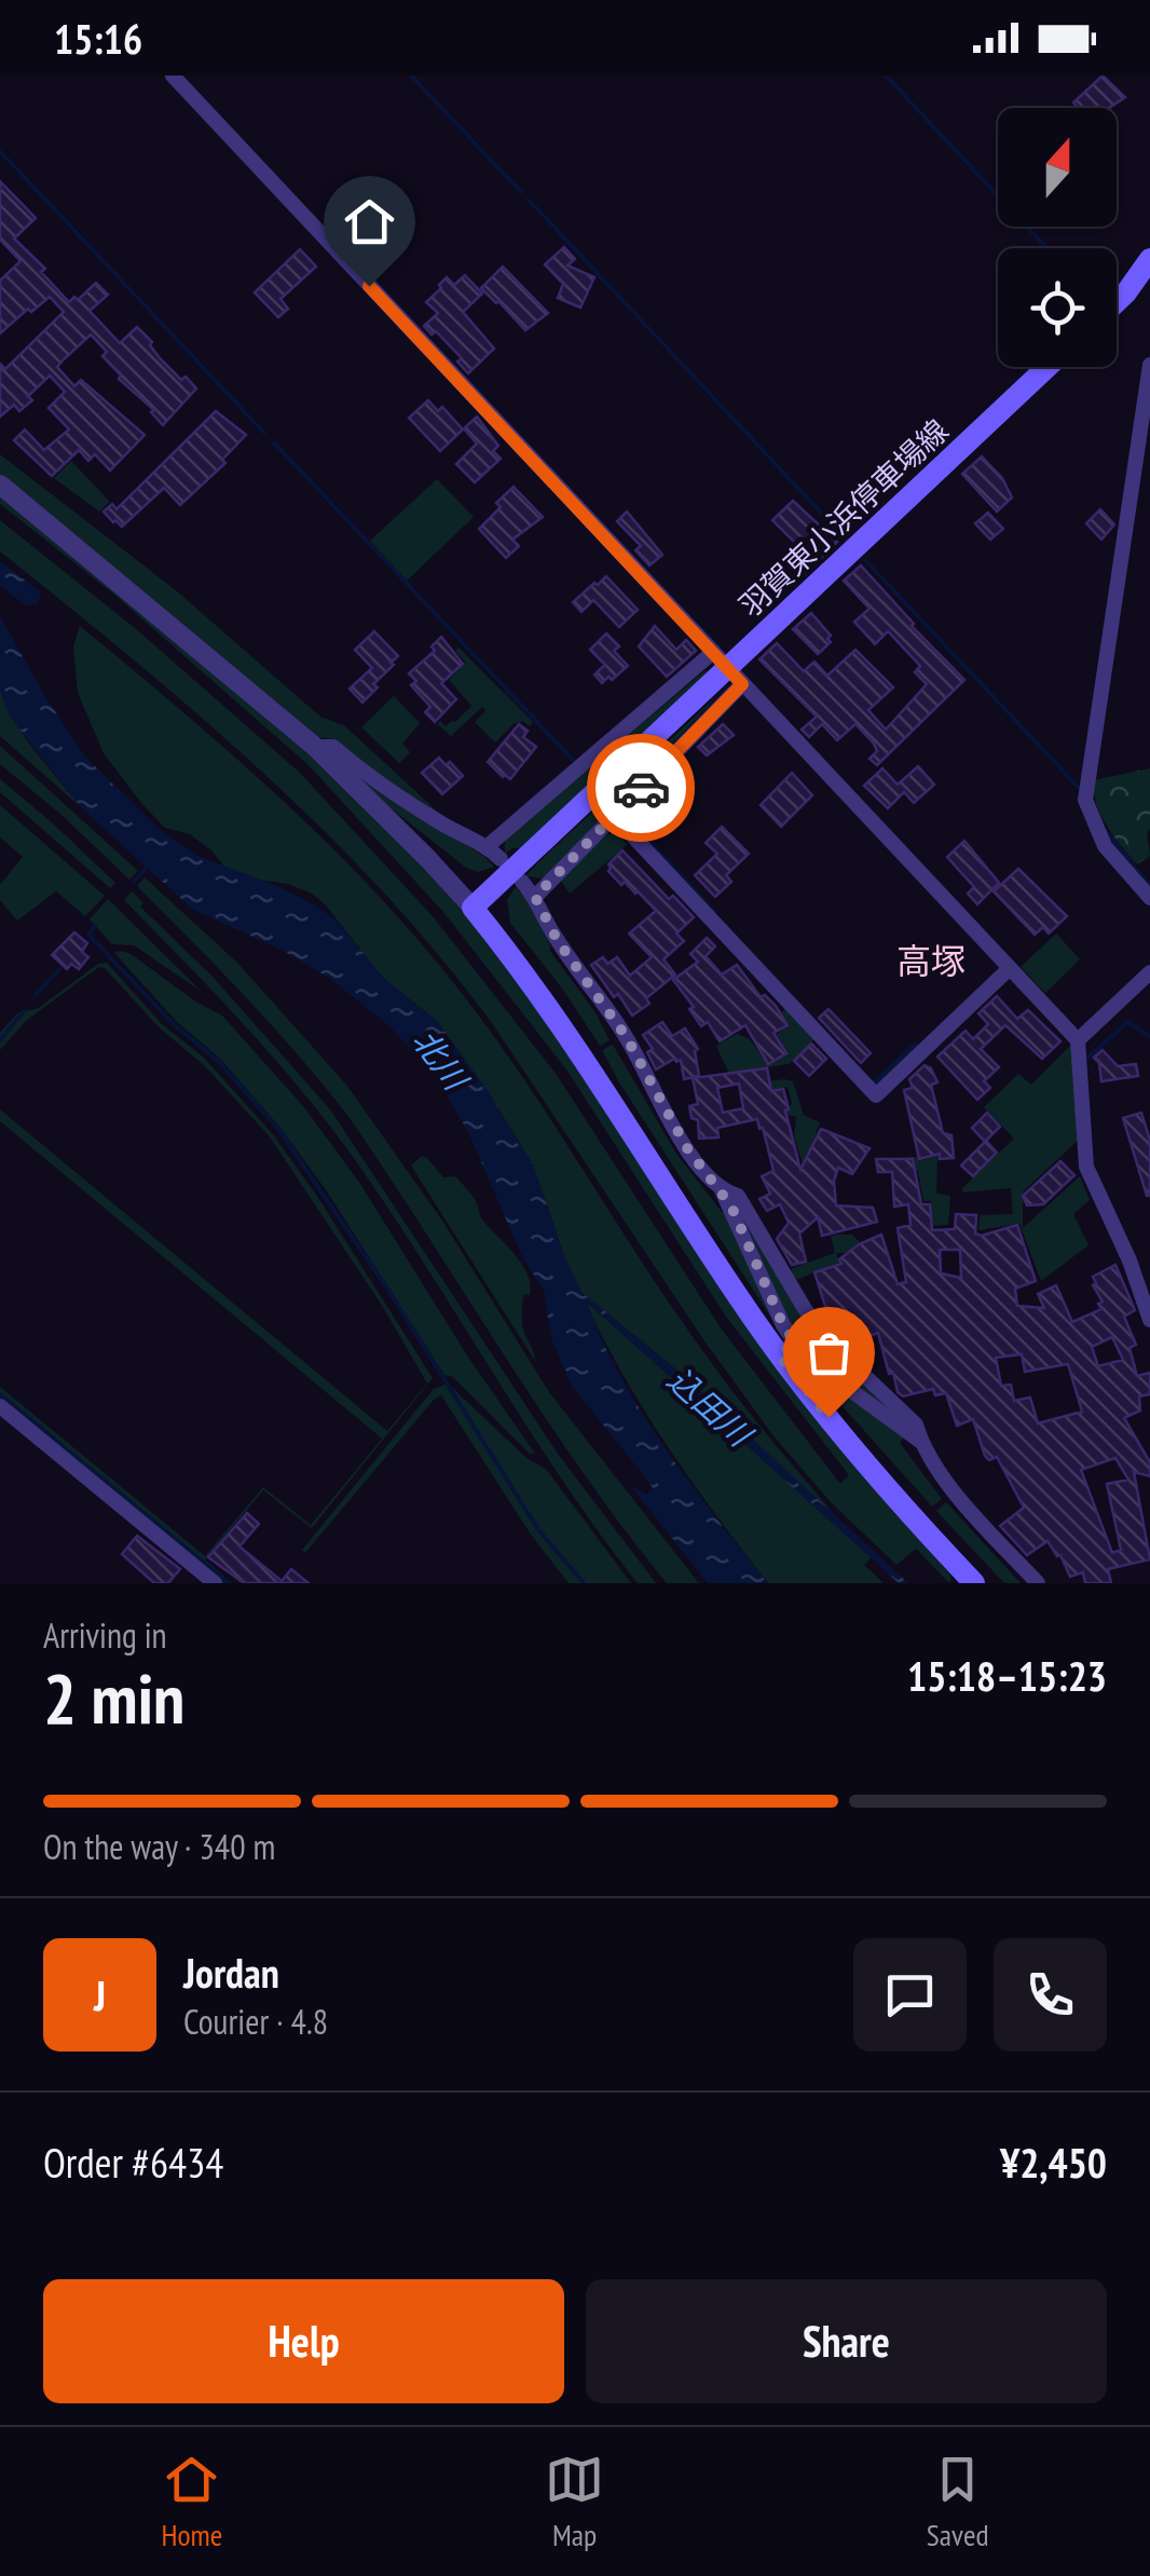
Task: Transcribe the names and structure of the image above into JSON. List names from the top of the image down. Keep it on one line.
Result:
{"streets":{"main road":["羽賀東小浜停車場線"]},"districts":["高塚"],"water":["北川","込田川"],"north":"top","page":{"status":"15:16","heading":["2 min","Arriving in","15:18–15:23"],"panel":["Jordan","Courier · 4.8","Order #6434","¥2,450"],"bar":"On the way · 340 m","round":"J","buttons":["Help","Share"],"tabs":["Home","Map","Saved"]}}
